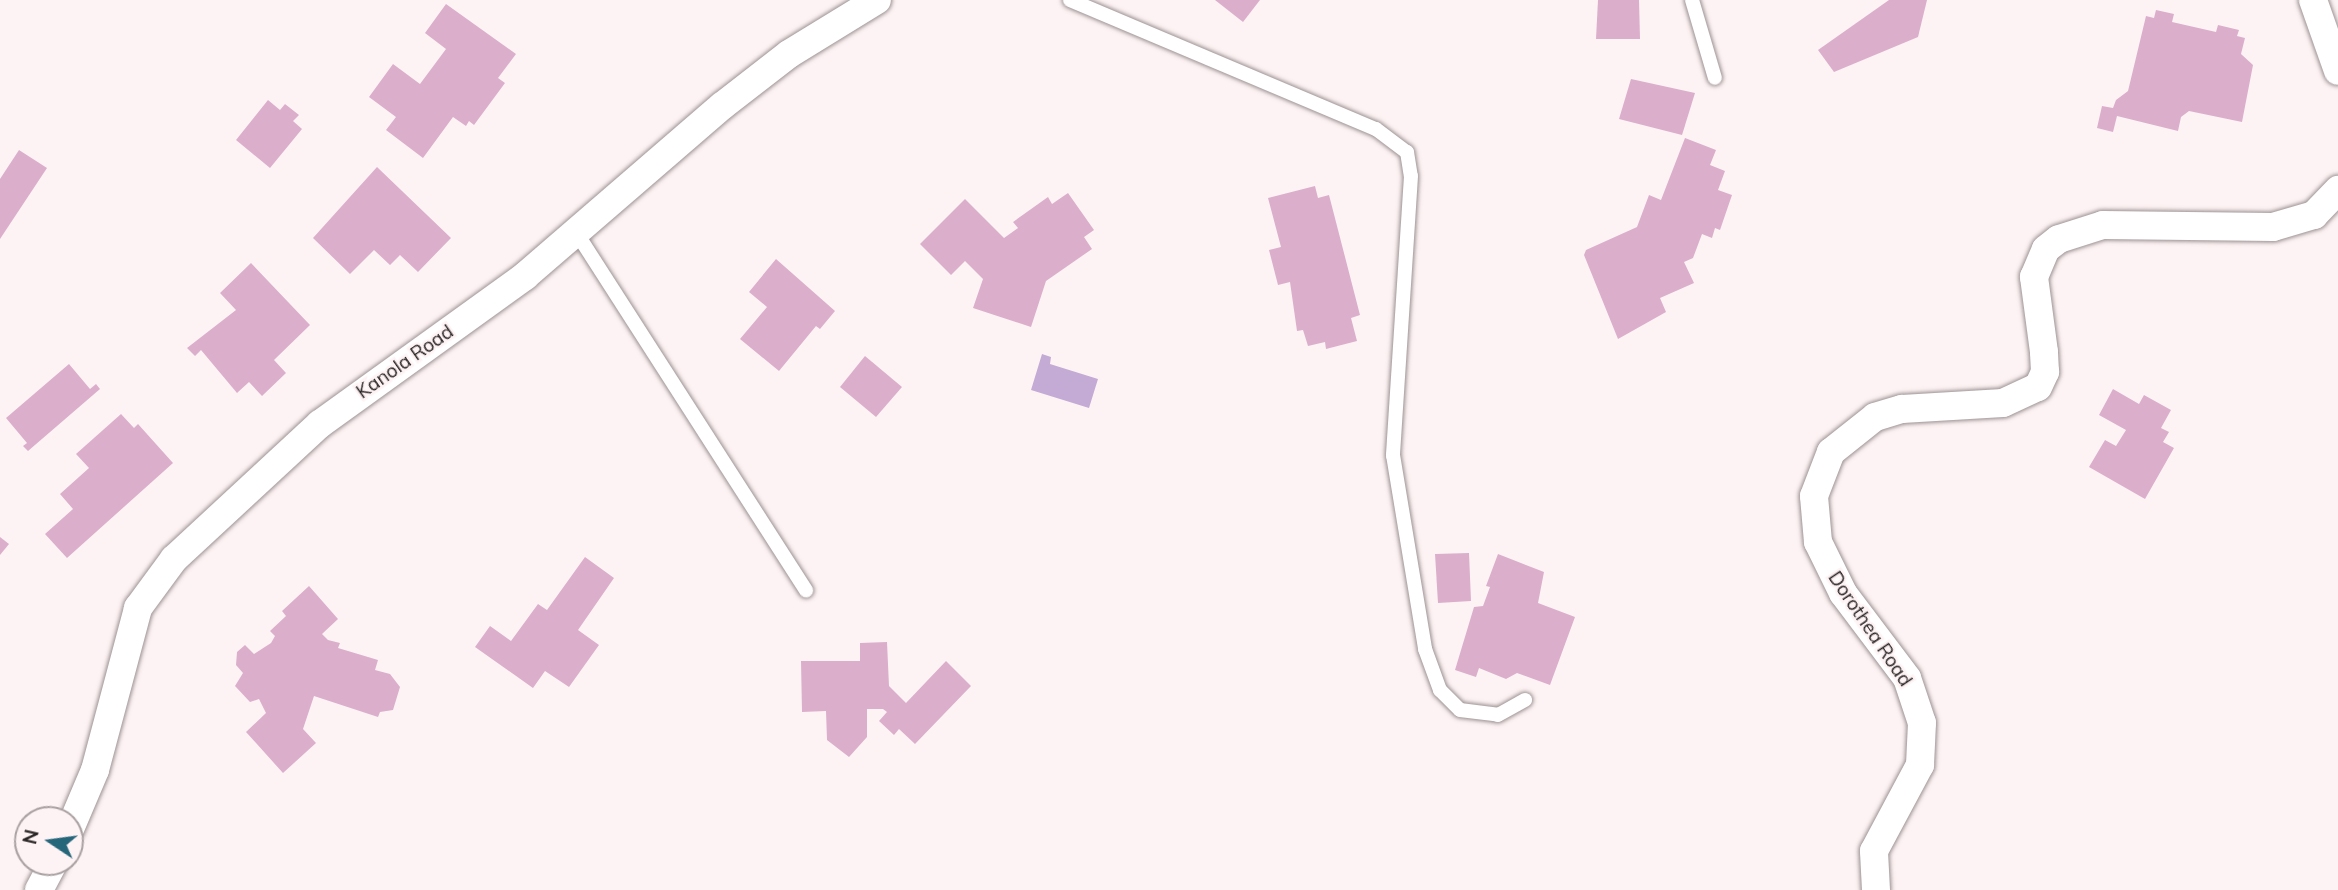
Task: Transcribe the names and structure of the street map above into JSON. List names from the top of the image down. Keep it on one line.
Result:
{"streets":{"street":["Kanola Road","Dorothea Road"]},"north":"left"}
